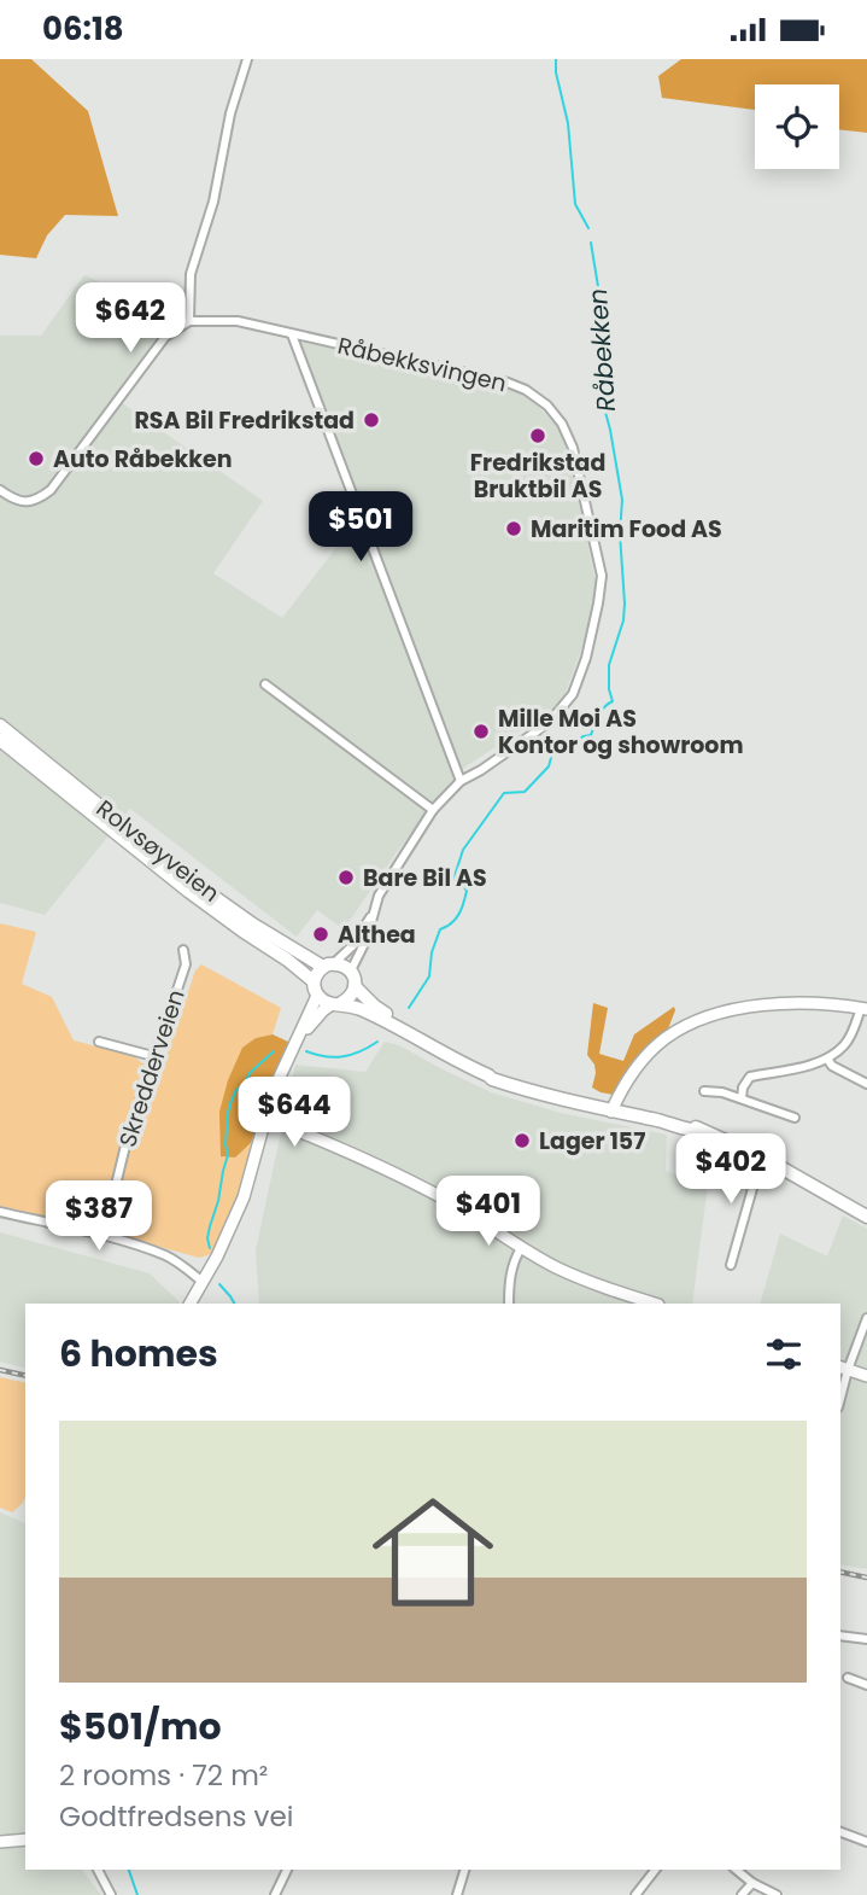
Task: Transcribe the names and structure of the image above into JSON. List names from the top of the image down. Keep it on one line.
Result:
{"streets":{"main road":["Rolvsøyveien"],"street":["Råbekksvingen","Skredderveien"]},"crossings":[["Råbekksvingen","Rolvsøyveien"]],"water":["Råbekken"],"places":["RSA Bil Fredrikstad","Fredrikstad Bruktbil AS","Auto Råbekken","Maritim Food AS","Mille Moi AS Kontor og showroom","Bare Bil AS","Althea","Lager 157"],"page":{"status":"06:18","price":["$642","$501","$644","$402","$401","$387"],"heading":"6 homes","list":[{"name":"$501/mo","note":"2 rooms · 72 m² · Godtfredsens vei"}]}}
